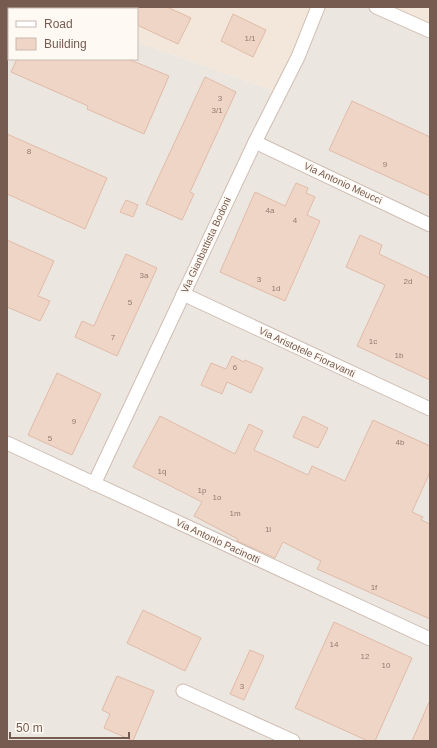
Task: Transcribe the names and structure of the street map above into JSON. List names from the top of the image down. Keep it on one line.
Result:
{"streets":{"street":["Via Antonio Meucci","Via Gianbattista Bodoni","Via Aristotele Fioravanti","Via Antonio Pacinotti"]},"crossings":[["Via Antonio Meucci","Via Gianbattista Bodoni"],["Via Gianbattista Bodoni","Via Aristotele Fioravanti"],["Via Gianbattista Bodoni","Via Antonio Pacinotti"]],"house_numbers":["1/1","3","3/1","8","9","4a","4","3a","3","2d","1d","5","7","1c","1b","6","9","5","4b","1q","1p","1o","1m","1l","1f","14","12","10","3"],"legend":["Road","Building"],"scale_bar":"50 m"}
